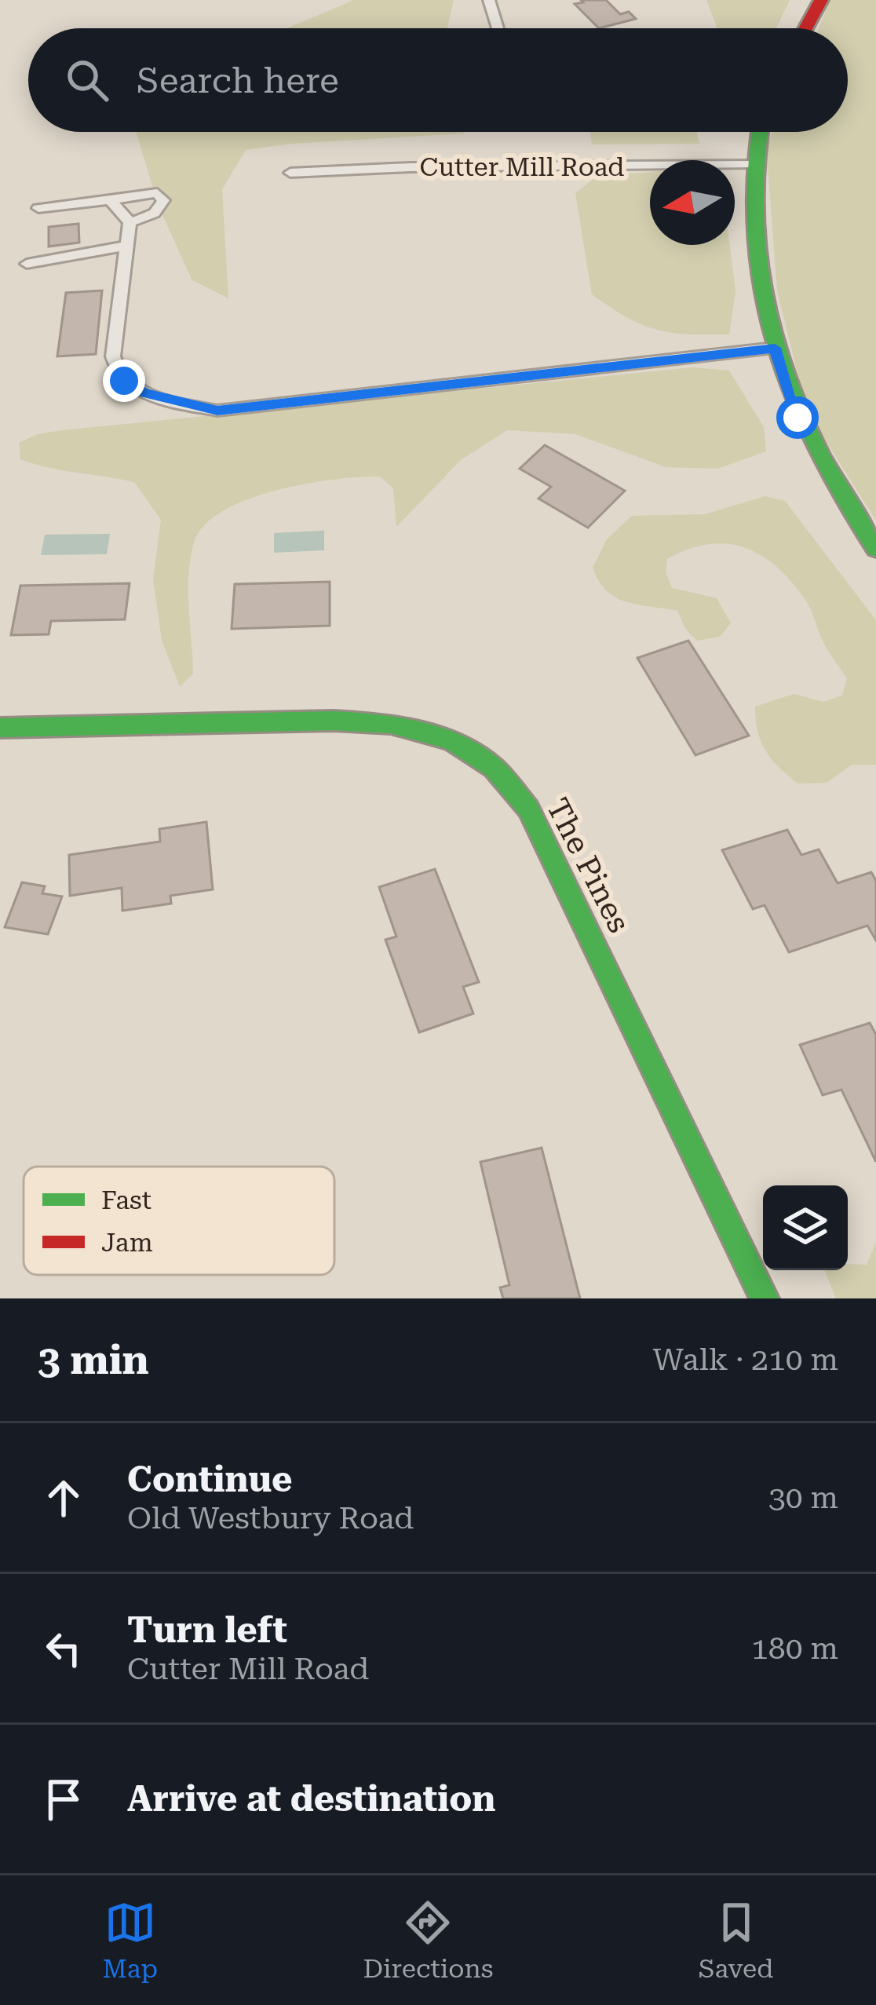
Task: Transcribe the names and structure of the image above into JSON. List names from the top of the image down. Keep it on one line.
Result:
{"streets":{"street":["The Pines"],"lane":["Cutter Mill Road"]},"legend":["Fast","Jam"],"north":"left","page":{"search":"Search here","heading":["3 min","Walk · 210 m"],"list":[["Continue","Old Westbury Road","30 m"],["Turn left","Cutter Mill Road","180 m"],"Arrive at destination"],"nav":["Map","Directions","Saved"]}}
